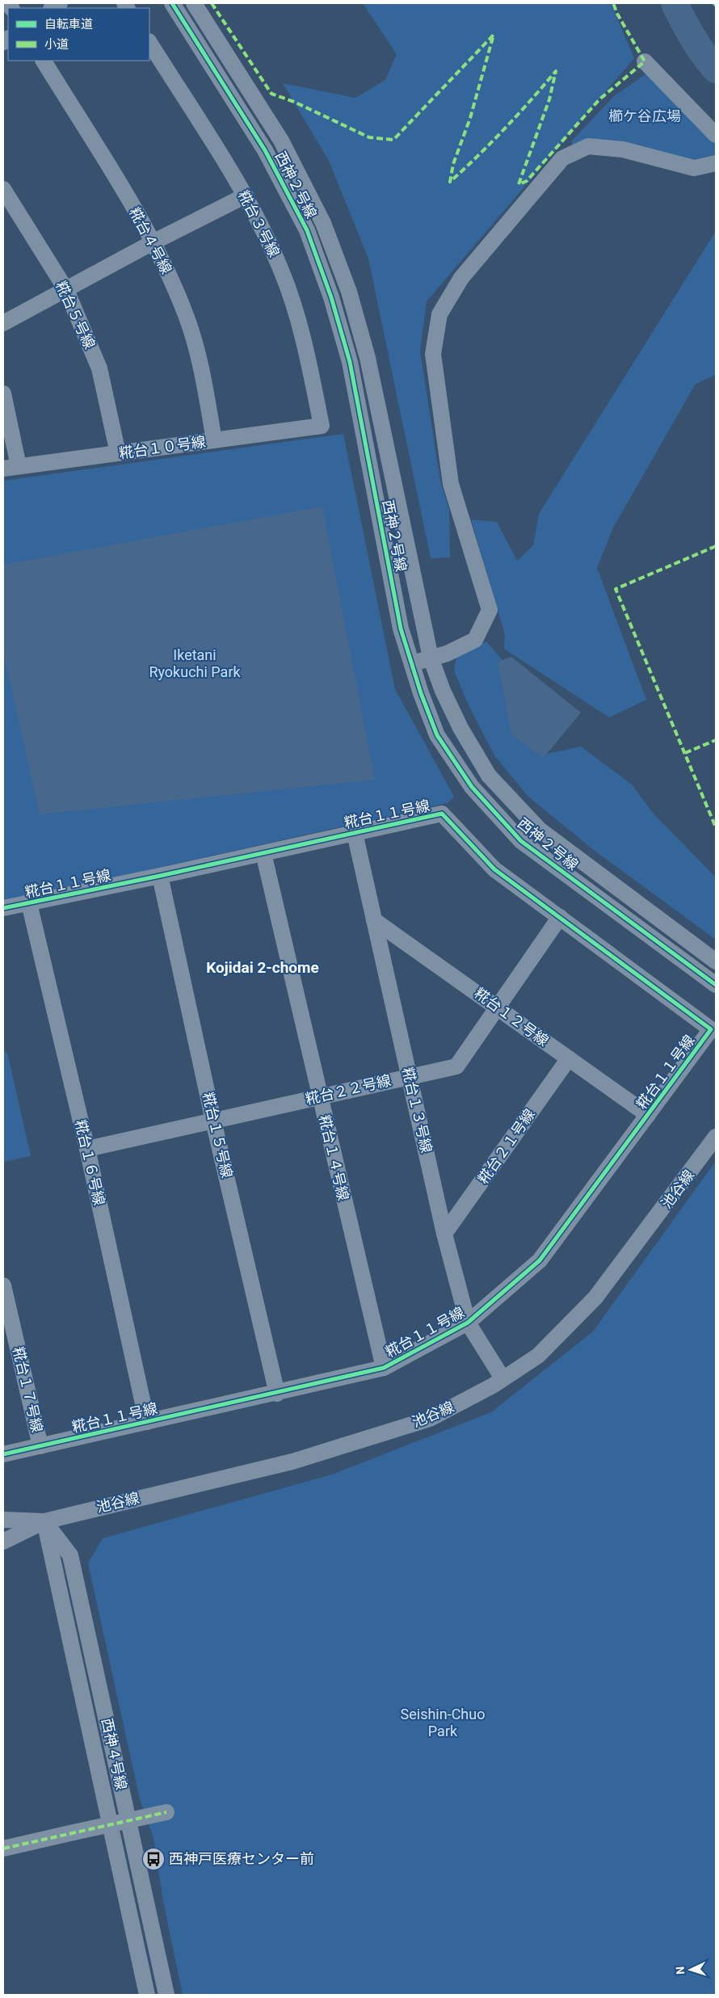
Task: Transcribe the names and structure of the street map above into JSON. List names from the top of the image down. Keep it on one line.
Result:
{"streets":{"street":["西神２号線","糀台３号線","糀台４号線","糀台５号線","糀台１０号線","糀台１１号線","糀台１２号線","糀台２２号線","糀台１３号線","糀台１５号線","糀台２１号線","糀台１４号線","糀台１６号線","池谷線","糀台１７号線","西神４号線"]},"crossings":[["糀台３号線","糀台１０号線"],["糀台４号線","糀台１０号線"],["糀台５号線","糀台１０号線"],["糀台１１号線","糀台１２号線"],["糀台１１号線","糀台２２号線"],["糀台１１号線","糀台１３号線"],["糀台１１号線","糀台１５号線"],["糀台１１号線","糀台１４号線"],["糀台１１号線","糀台１６号線"],["糀台１１号線","糀台１７号線"],["糀台１２号線","糀台２２号線"],["糀台１２号線","糀台１３号線"],["糀台１２号線","糀台２１号線"],["糀台２２号線","糀台１３号線"],["糀台２２号線","糀台１５号線"],["糀台２２号線","糀台１４号線"],["糀台２２号線","糀台１６号線"],["糀台１３号線","糀台２１号線"],["糀台１３号線","池谷線"],["池谷線","西神４号線"]],"districts":["Kojidai 2-chome"],"parks":["櫛ケ谷広場","Iketani Ryokuchi Park","Seishin-Chuo Park"],"places":{"bus stop":["西神戸医療センター前"]},"legend":["自転車道","小道"],"north":"left"}
